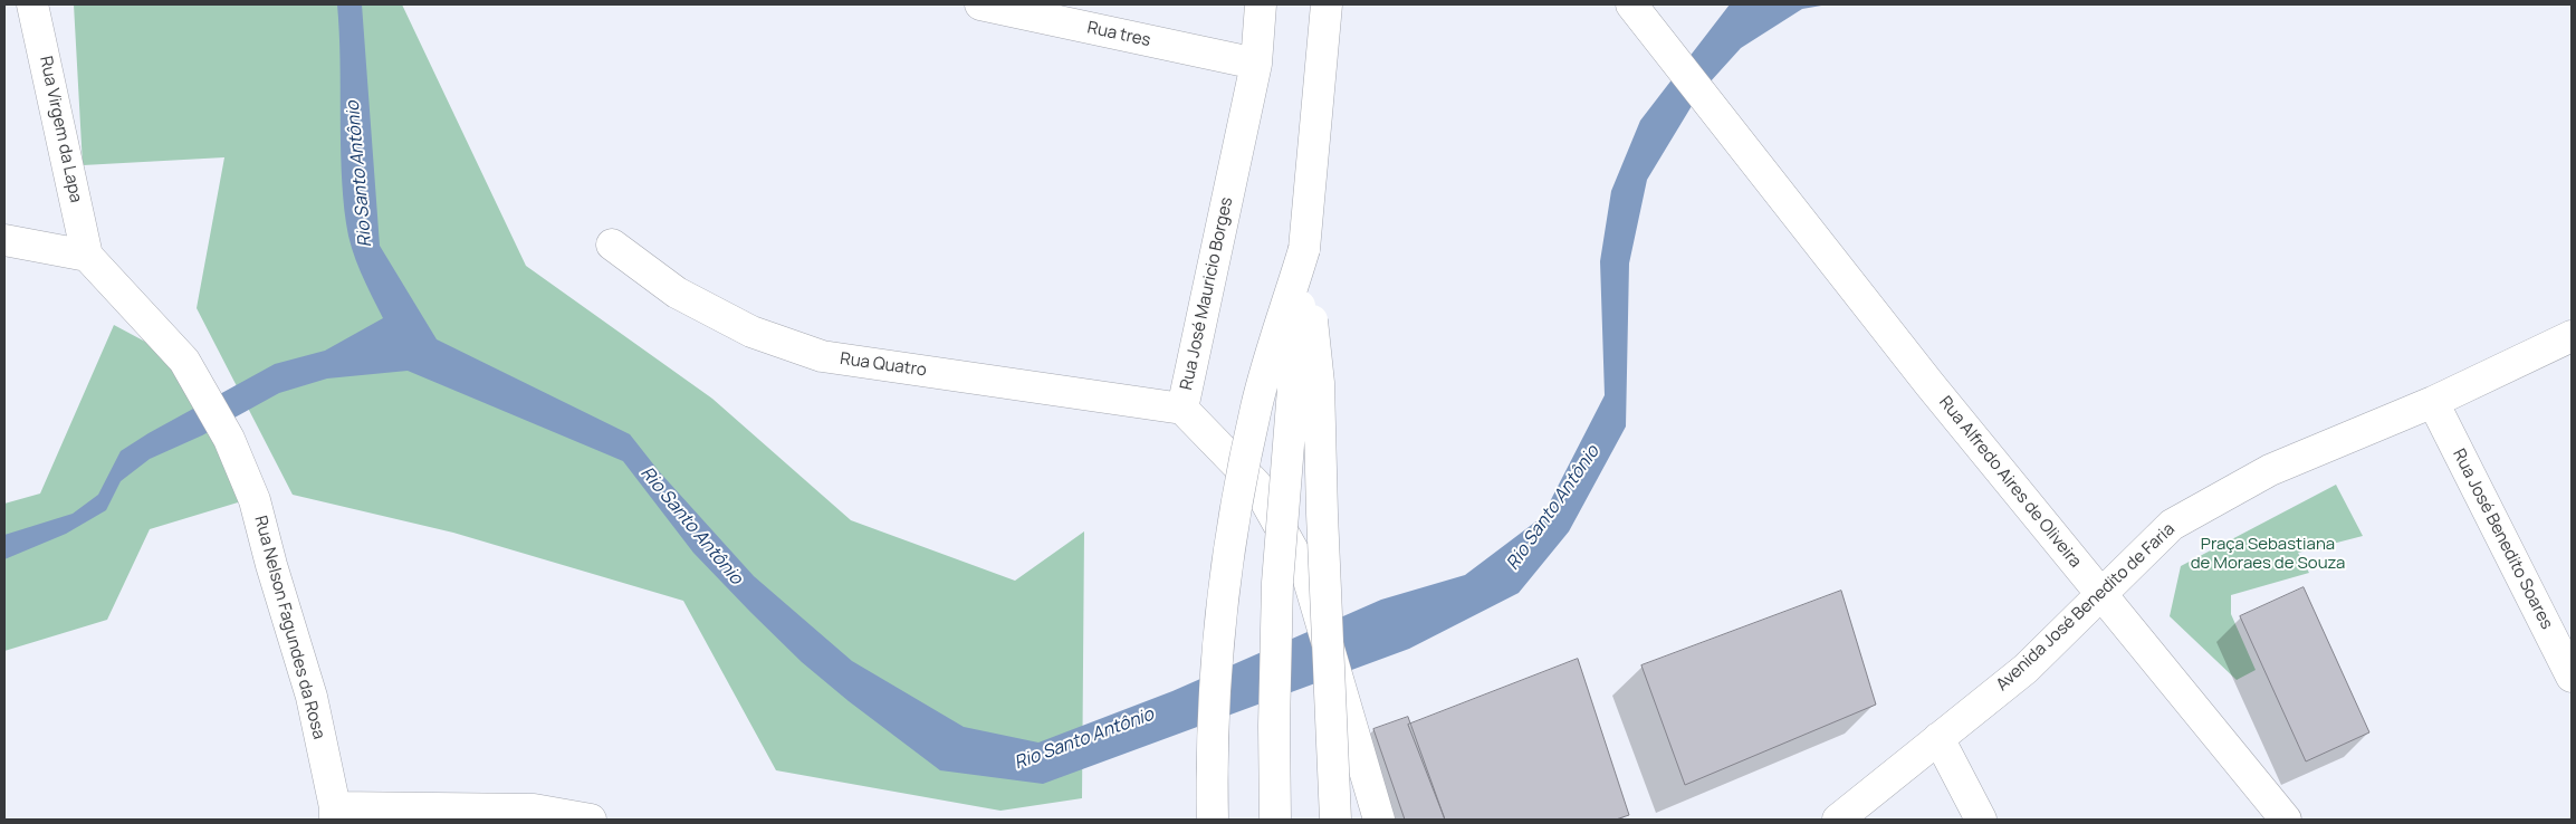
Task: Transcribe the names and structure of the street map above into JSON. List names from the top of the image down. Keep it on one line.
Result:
{"streets":{"main road":["Rua tres","Rua Virgem da Lapa","Rua José Mauricio Borges","Rua Quatro","Rua Alfredo Aires de Oliveira","Rua José Benedito Soares","Avenida José Benedito de Faria","Rua Nelson Fagundes da Rosa"]},"crossings":[["Rua tres","Rua José Mauricio Borges"],["Rua Virgem da Lapa","Rua Nelson Fagundes da Rosa"],["Rua José Mauricio Borges","Rua Quatro"],["Rua Alfredo Aires de Oliveira","Avenida José Benedito de Faria"],["Rua José Benedito Soares","Avenida José Benedito de Faria"]],"water":["Rio Santo Antônio"],"parks":["Praça Sebastiana de Moraes de Souza"]}
